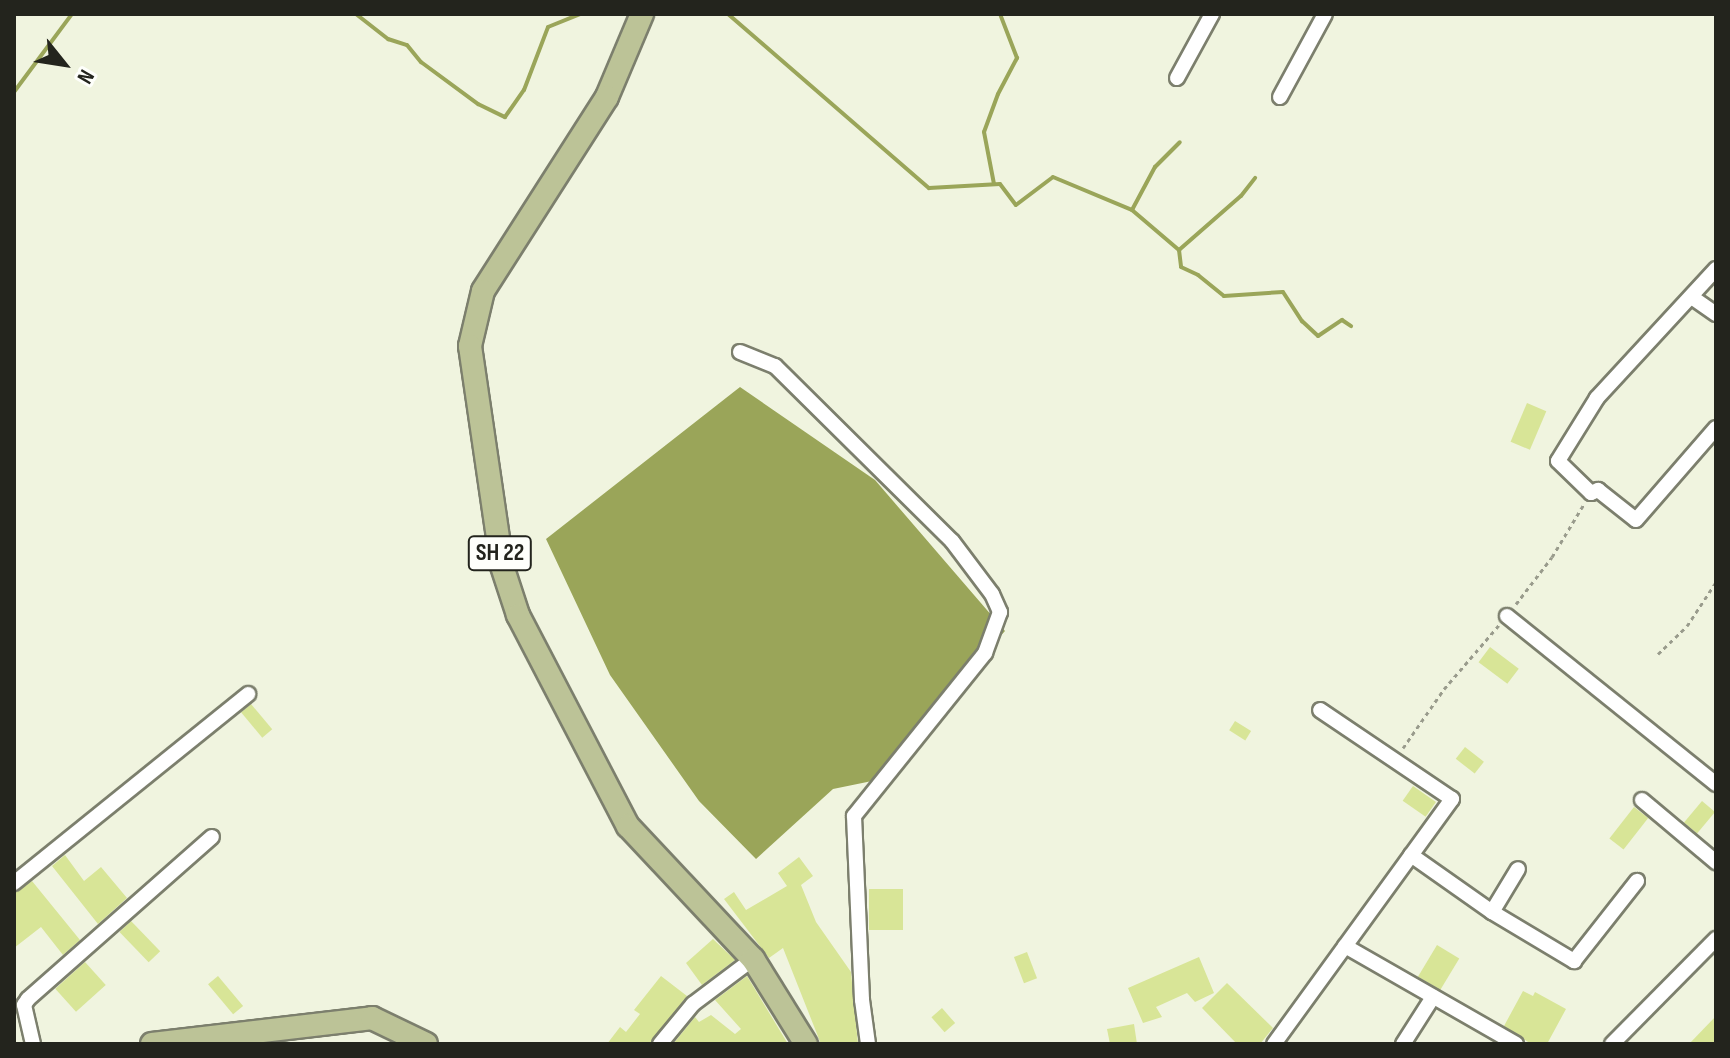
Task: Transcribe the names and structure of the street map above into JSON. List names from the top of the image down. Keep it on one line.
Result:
{"streets":{"main road":["SH 22"]},"north":"bottom right"}
